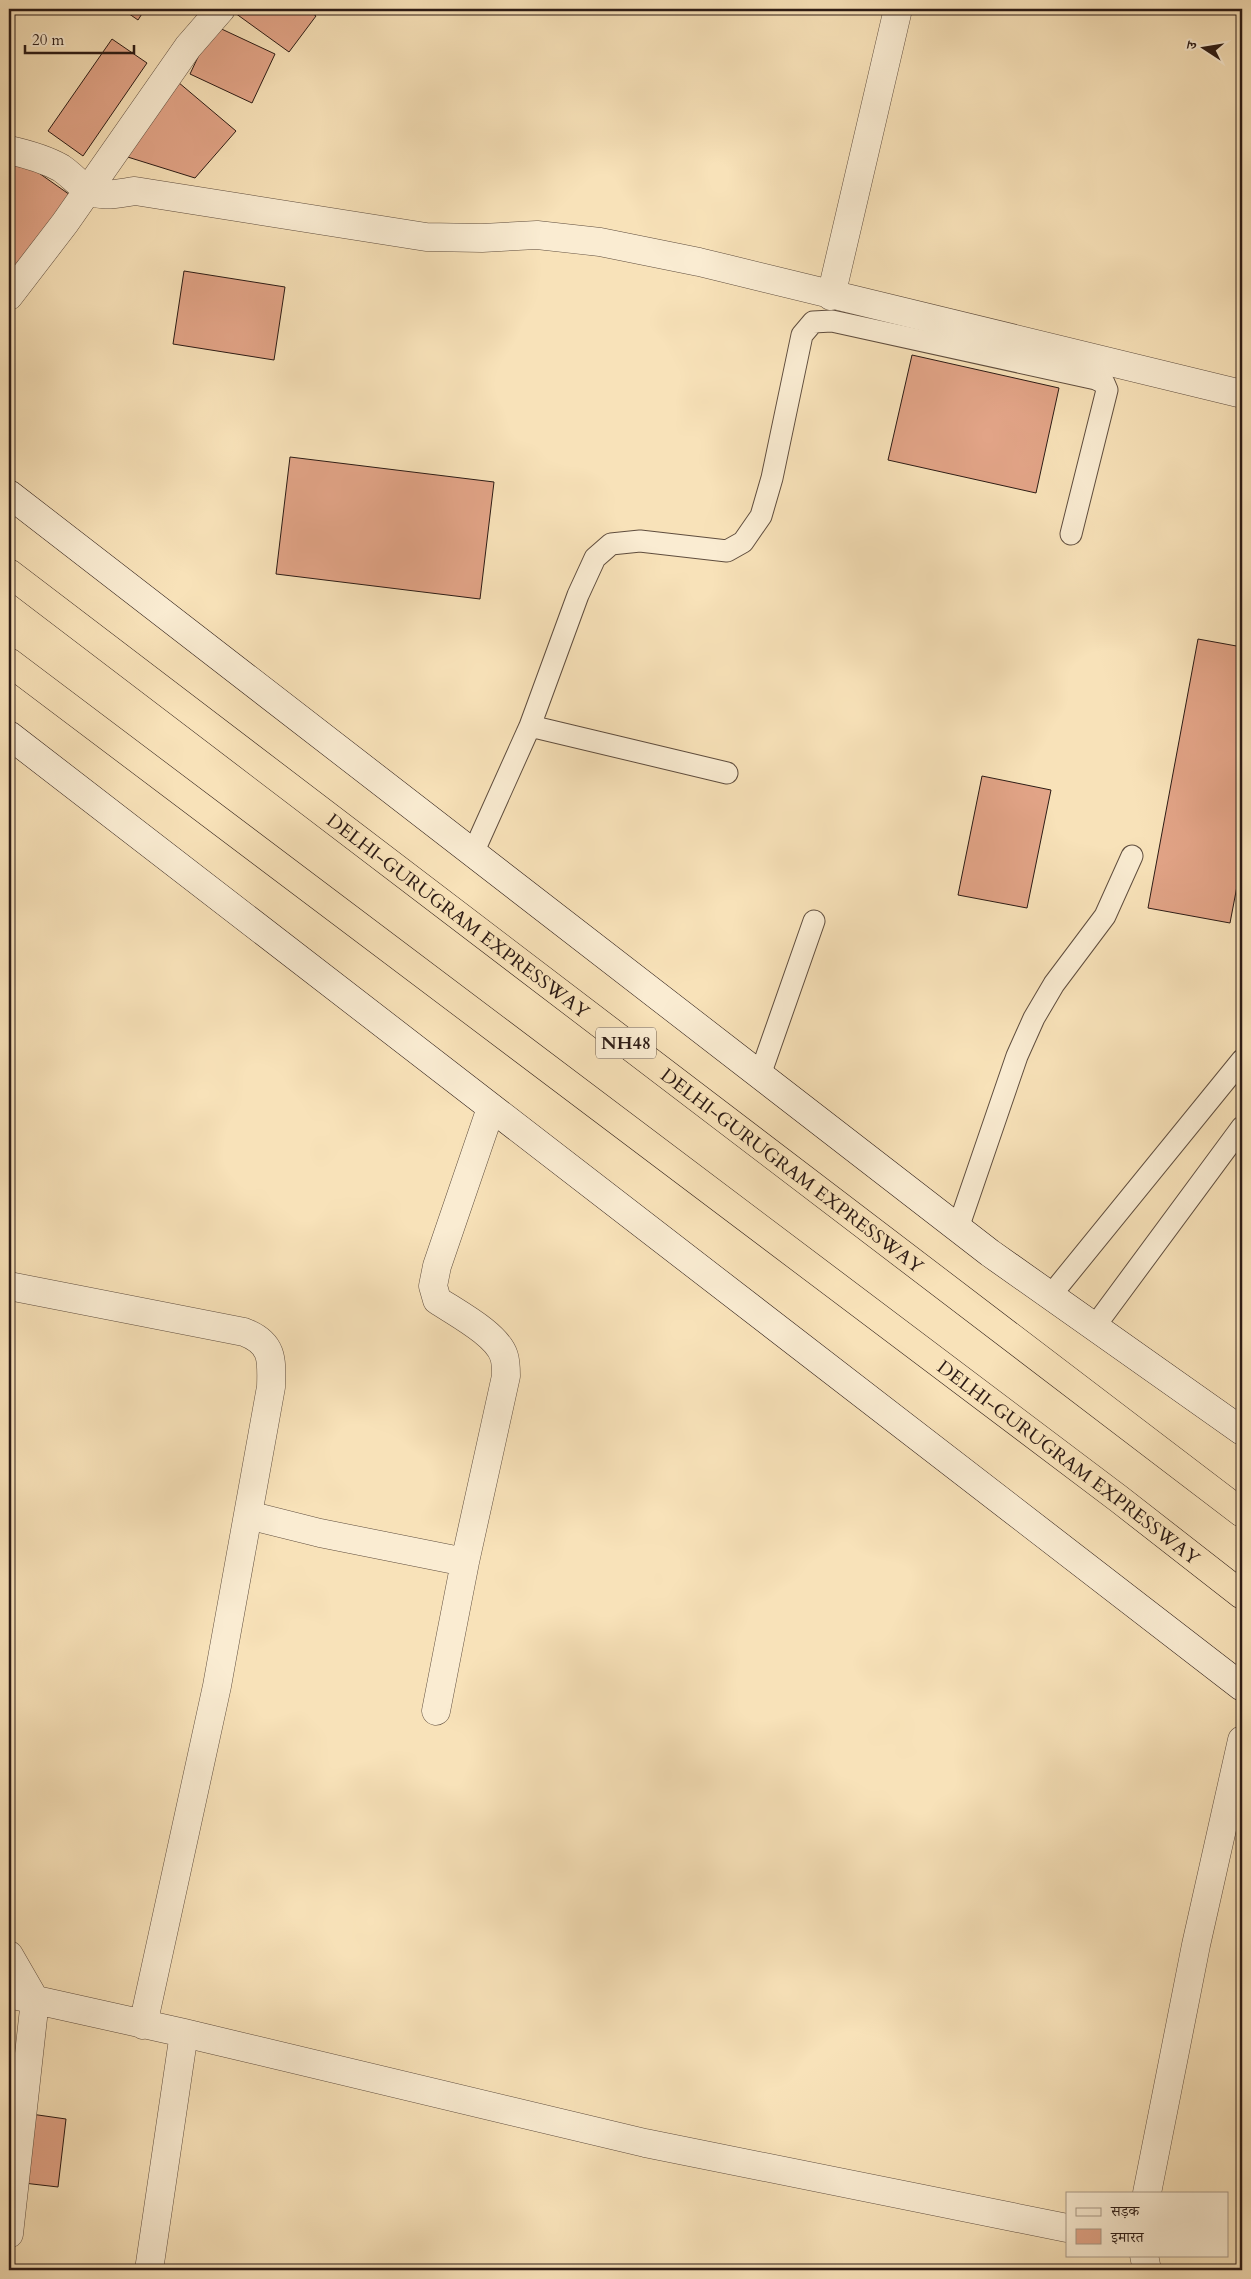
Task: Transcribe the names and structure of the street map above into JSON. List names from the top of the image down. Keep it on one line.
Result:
{"streets":{"highway":["DELHI-GURUGRAM EXPRESSWAY","NH48"]},"legend":["सड़क","इमारत"],"scale_bar":"20 m","north":"left"}
